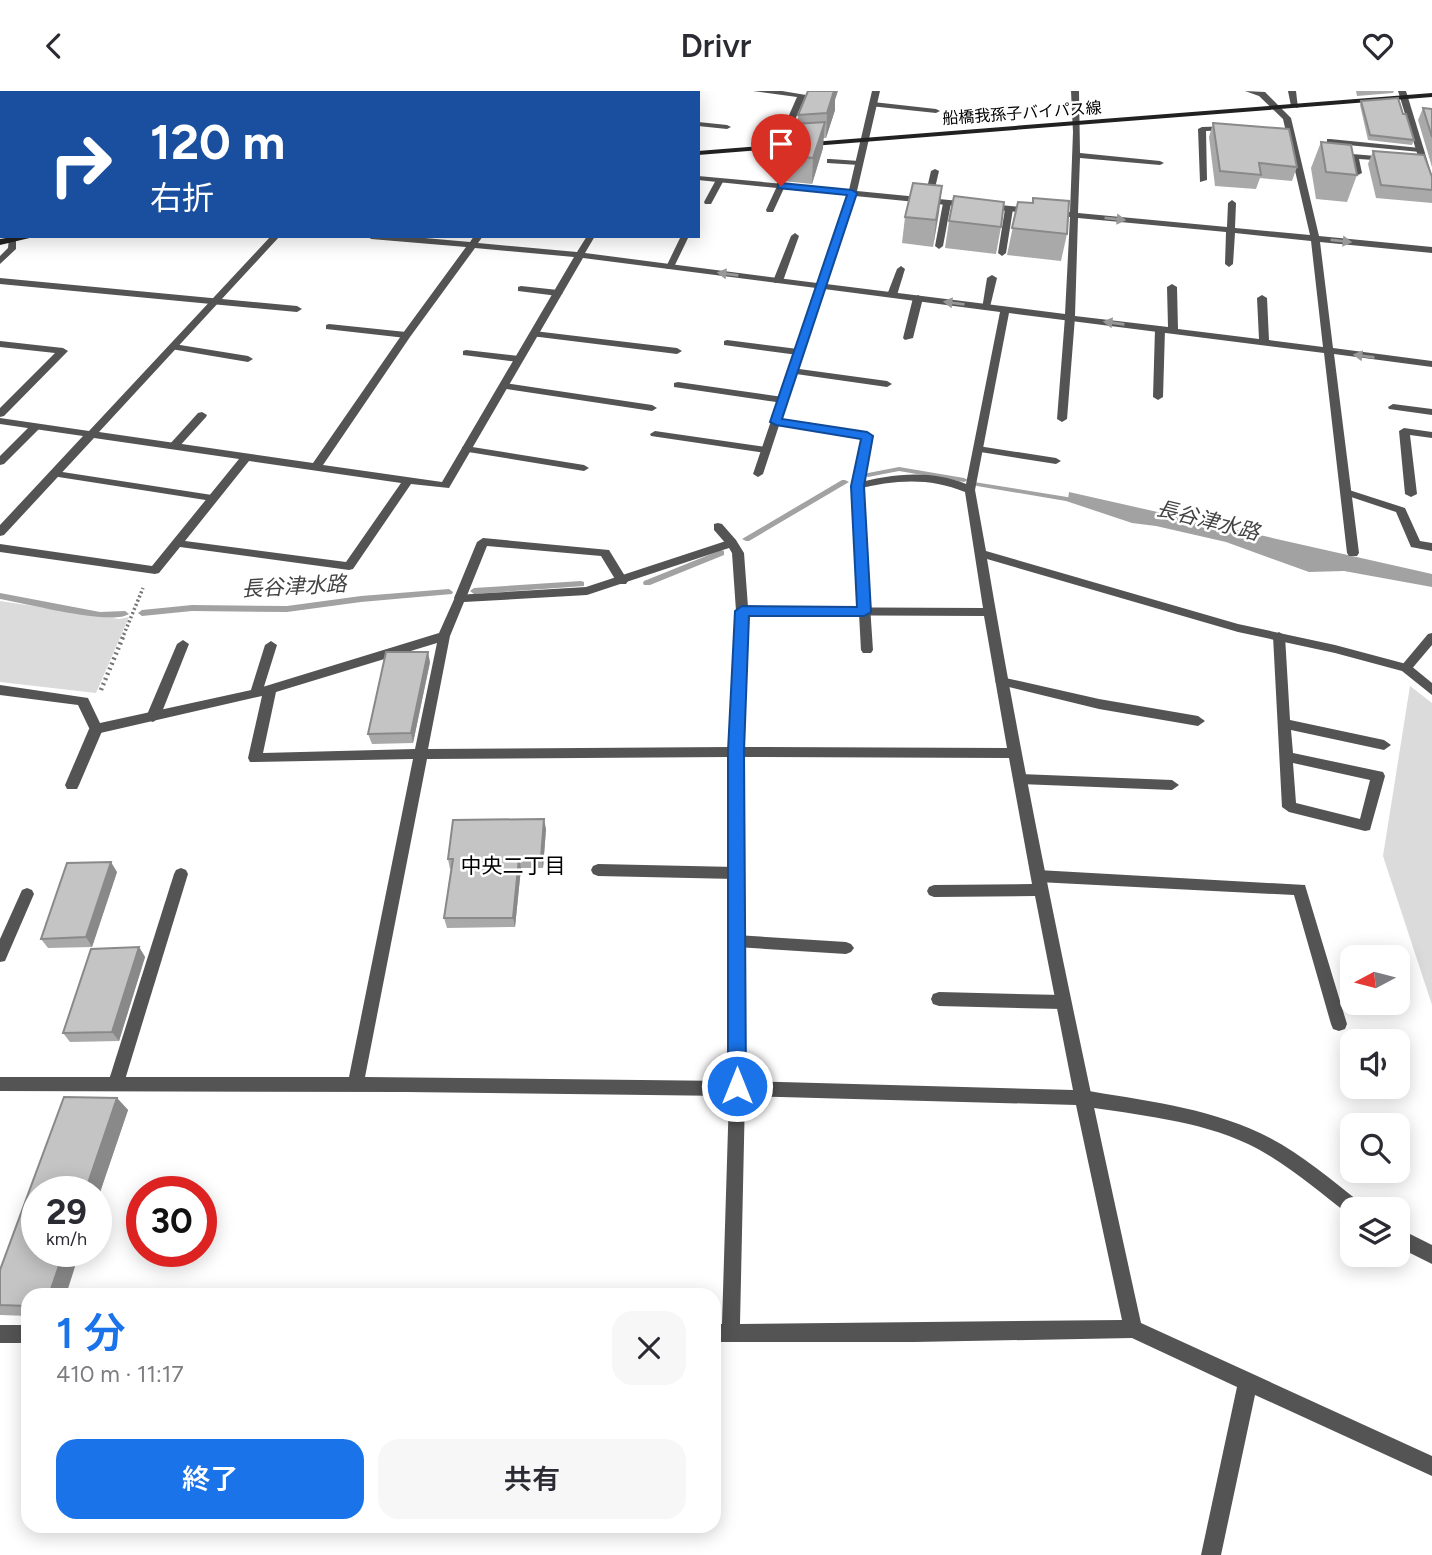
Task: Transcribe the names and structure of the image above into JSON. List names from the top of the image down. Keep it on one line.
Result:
{"streets":{"street":["船橋我孫子バイパス線"]},"districts":["中央二丁目"],"water":["長谷津水路"],"north":"left","page":{"header":"Drivr","turn":["120 m","右折"],"speed":"29 km/h","limit":"30","heading":["1 分","410 m · 11:17"],"buttons":["終了","共有"]}}
